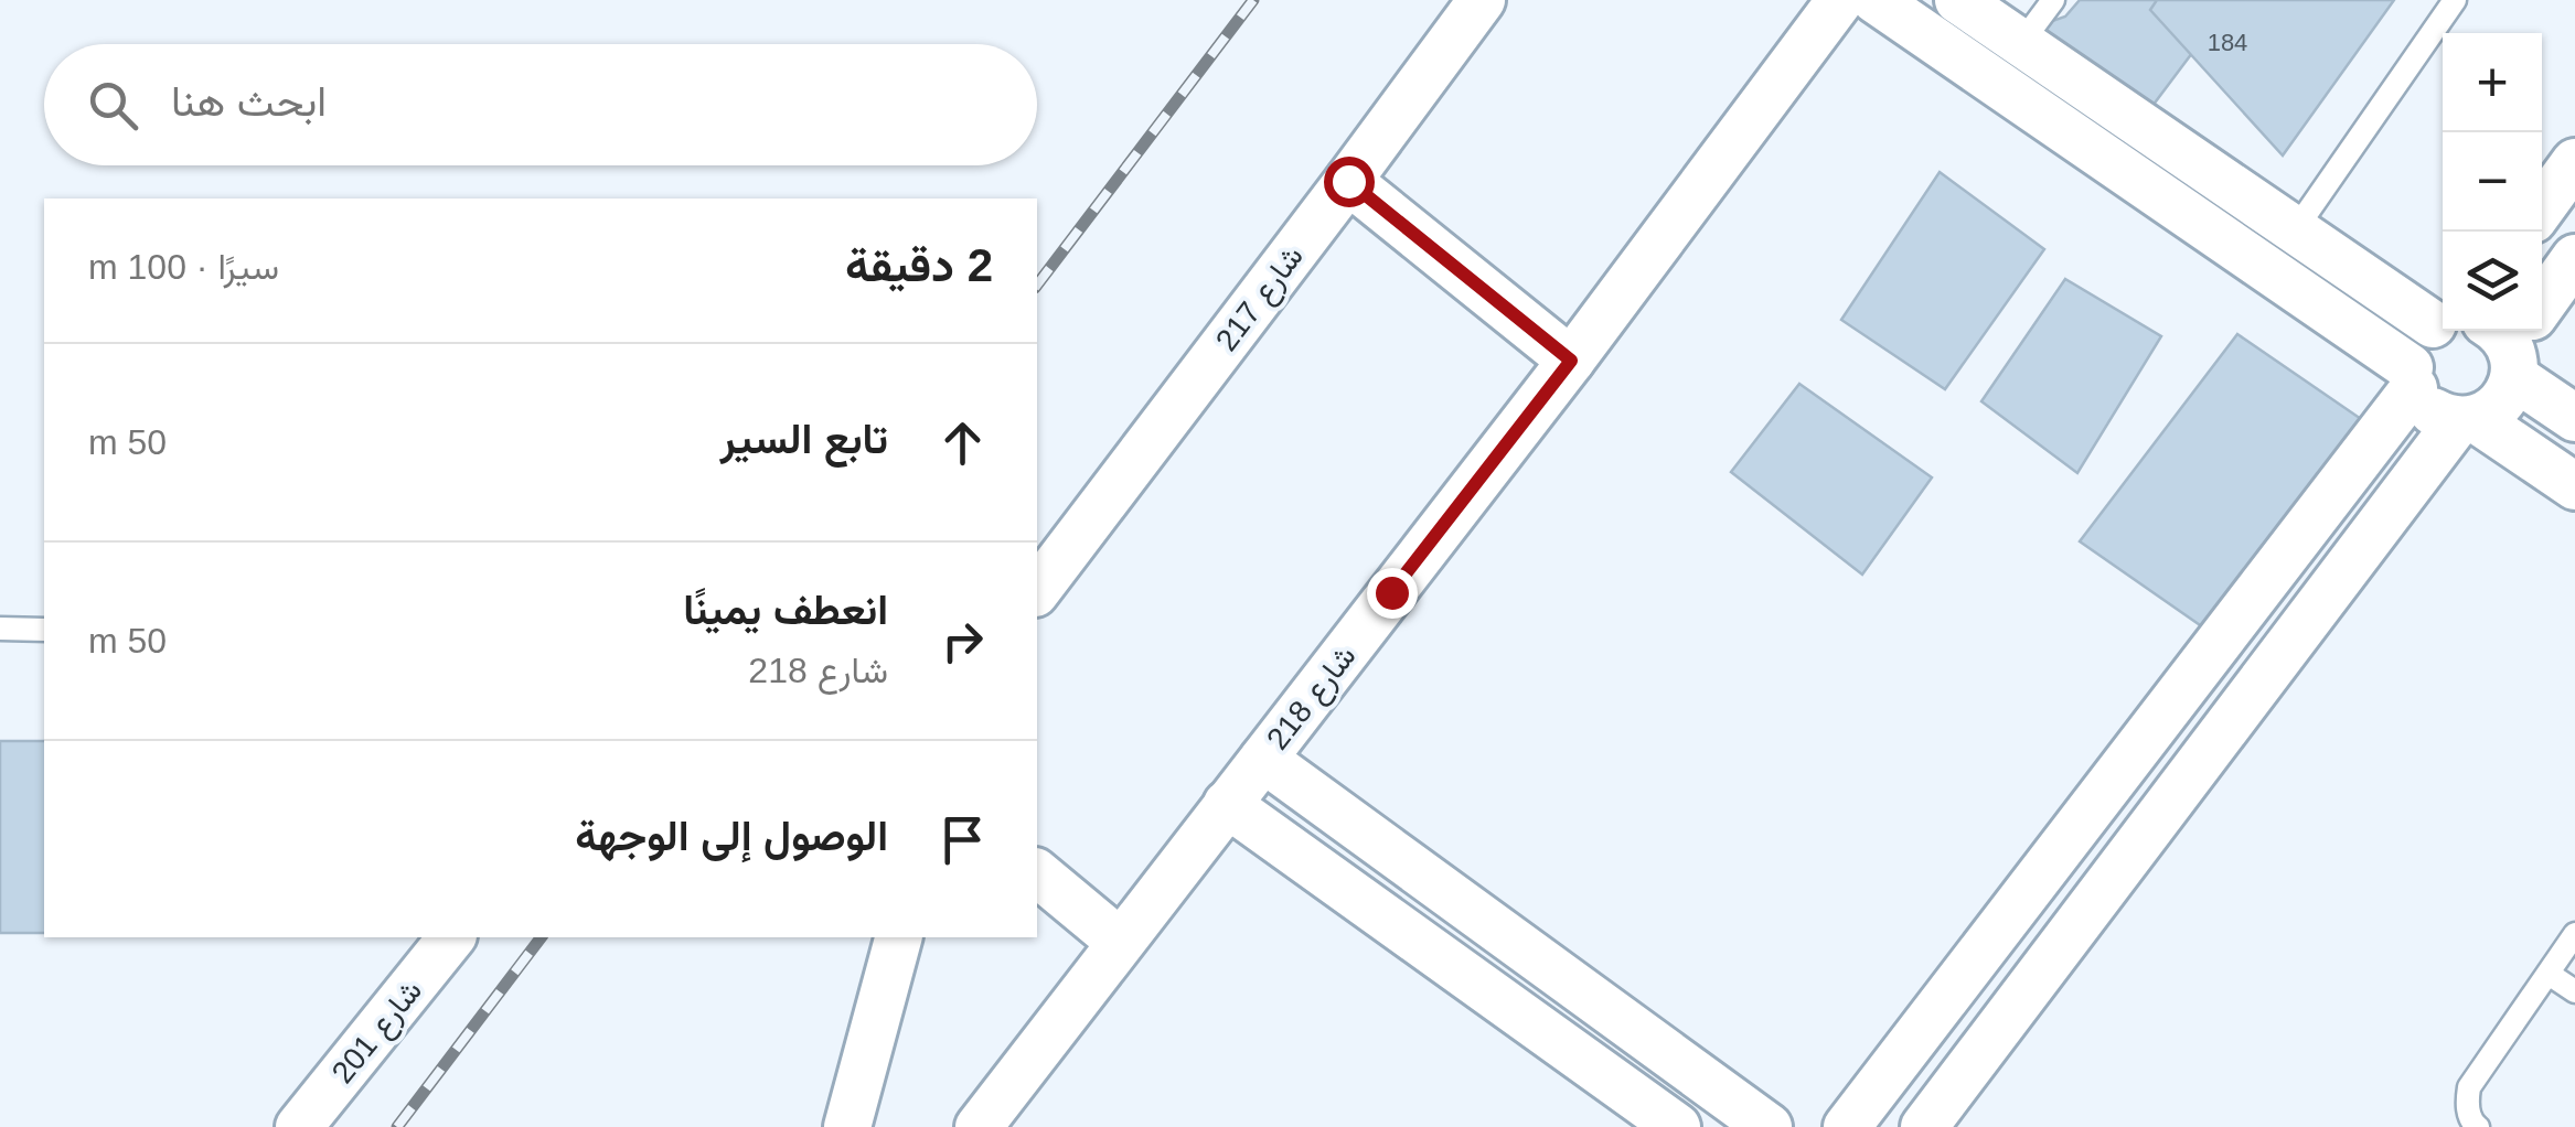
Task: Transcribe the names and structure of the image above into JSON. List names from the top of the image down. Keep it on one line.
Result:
{"streets":{"street":["شارع 217","شارع 218","شارع 201"]},"house_numbers":["184"],"page":{"map_buttons":["+","−"],"search":"ابحث هنا","heading":["2 دقيقة","سيرًا · 100 m"],"list":[["تابع السير","50 m"],["انعطف يمينًا","شارع 218","50 m"],"الوصول إلى الوجهة"]}}
